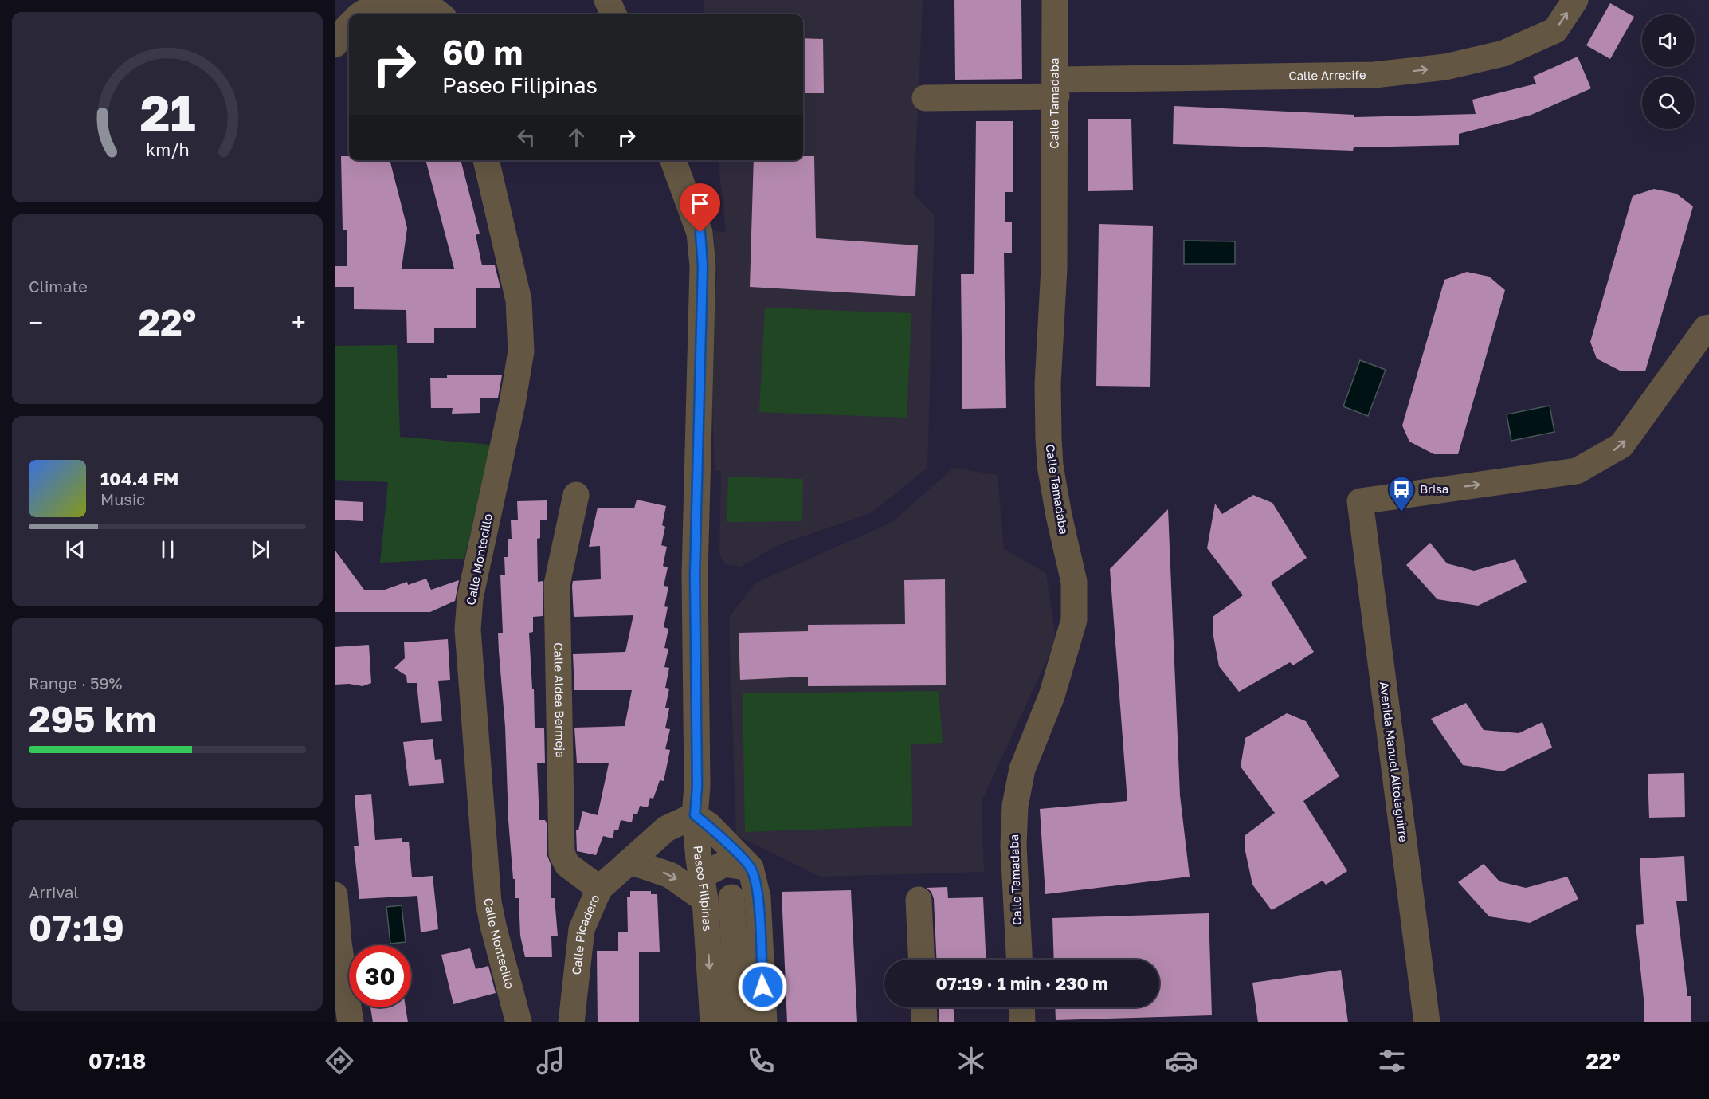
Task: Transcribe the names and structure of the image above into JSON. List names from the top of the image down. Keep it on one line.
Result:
{"streets":{"street":["Calle Arrecife","Calle Tamadaba","Calle Montecillo","Calle Aldea Bermeja","Avenida Manuel Altolaguirre","Paseo Filipinas","Calle Picadero"]},"crossings":[["Calle Arrecife","Calle Tamadaba"],["Calle Aldea Bermeja","Calle Picadero"],["Paseo Filipinas","Calle Picadero"]],"one_way":["Calle Arrecife"],"places":{"bus stop":["Brisa"]},"page":{"turn":["60 m","Paseo Filipinas"],"tile":["Climate",["Range · 59%","295 km"],["Arrival","07:19"]],"heat":["−","22°","+"],"song":["104.4 FM","Music"],"limit":"30","trip":"07:19 · 1 min · 230 m","tabs":["07:18","22°"],"gauge":["21","km/h"]}}
